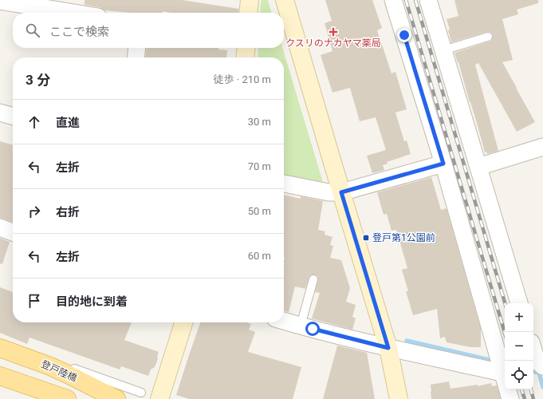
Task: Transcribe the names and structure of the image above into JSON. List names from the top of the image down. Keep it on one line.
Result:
{"streets":{"main road":["登戸陸橋"]},"places":{"health":["クスリのナカヤマ薬局"],"transit":["登戸第1公園前"]},"page":{"search":"ここで検索","heading":["3 分","徒歩 · 210 m"],"list":[["直進","30 m"],["左折","70 m"],["右折","50 m"],["左折","60 m"],"目的地に到着"],"map_buttons":["+","−"]}}
